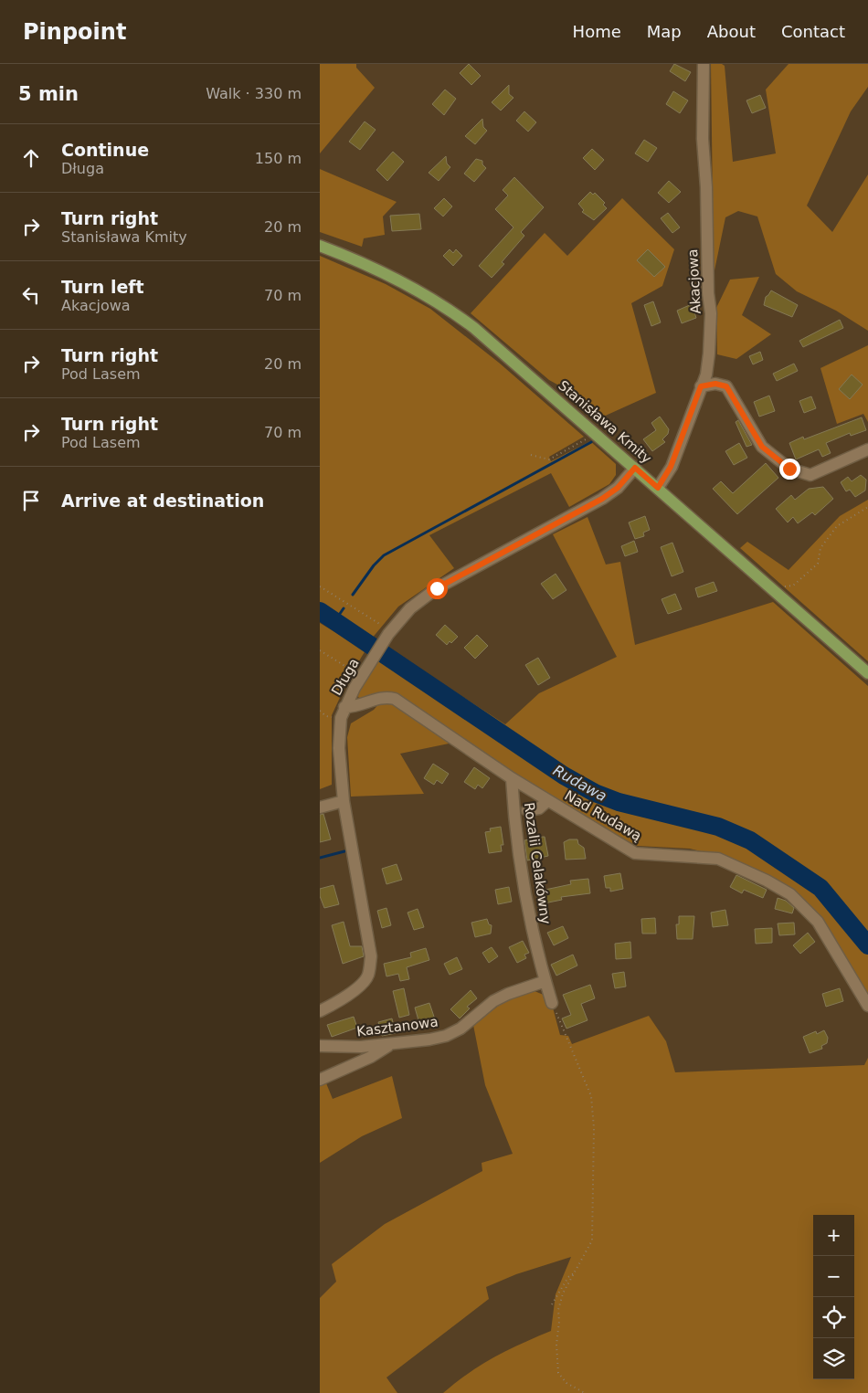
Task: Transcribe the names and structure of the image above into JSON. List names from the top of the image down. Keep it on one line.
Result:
{"streets":{"main road":["Stanisława Kmity"],"street":["Akacjowa","Długa","Nad Rudawą","Rozalii Celakówny","Kasztanowa"]},"crossings":[["Akacjowa","Stanisława Kmity"],["Stanisława Kmity","Długa"],["Długa","Nad Rudawą"],["Nad Rudawą","Rozalii Celakówny"],["Rozalii Celakówny","Kasztanowa"]],"water":["Rudawa"],"page":{"header":"Pinpoint","nav":["Home","Map","About","Contact"],"heading":["5 min","Walk · 330 m"],"list":[["Continue","Długa","150 m"],["Turn right","Stanisława Kmity","20 m"],["Turn left","Akacjowa","70 m"],["Turn right","Pod Lasem","20 m"],["Turn right","Pod Lasem","70 m"],"Arrive at destination"],"map_buttons":["+","−"]}}
